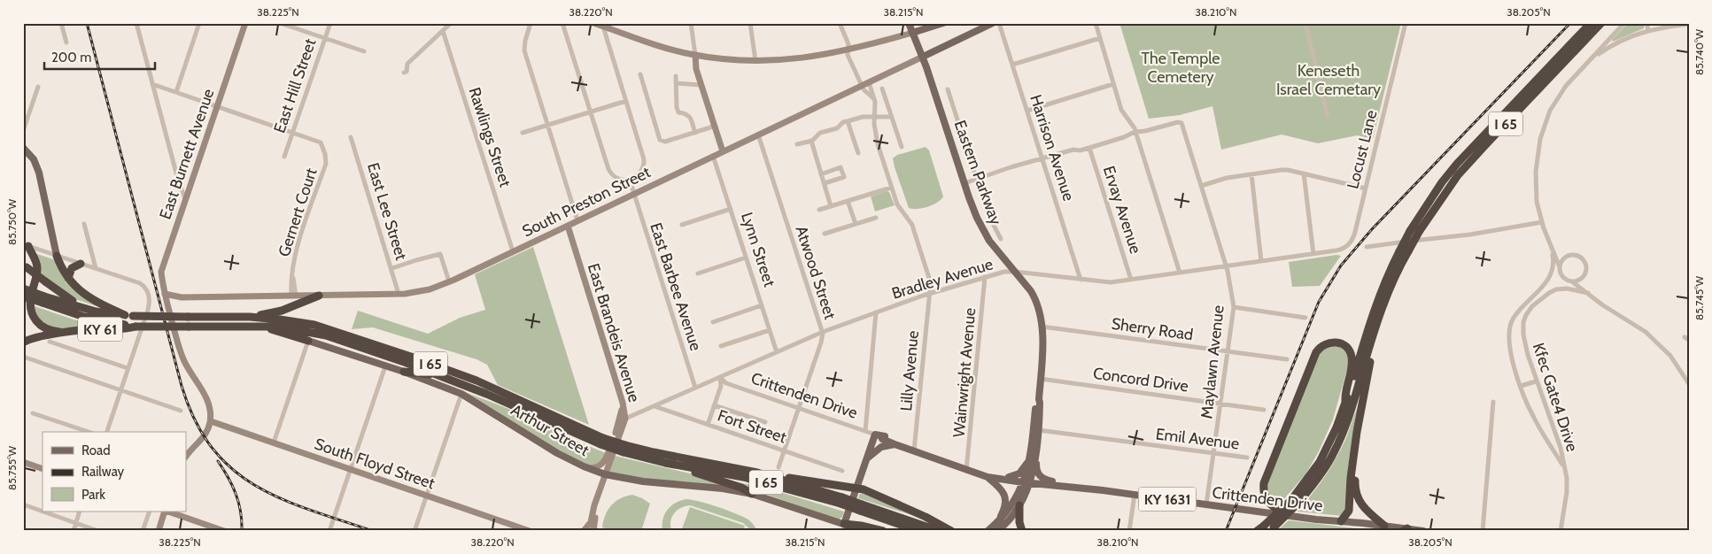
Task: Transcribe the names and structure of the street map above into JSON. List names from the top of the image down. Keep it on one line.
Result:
{"streets":{"highway":["I 65","KY 61"],"main road":["East Burnett Avenue","Eastern Parkway","South Preston Street","East Brandeis Avenue","Crittenden Drive","Arthur Street","South Floyd Street","KY 1631"],"street":["East Hill Street","Rawlings Street","Harrison Avenue","Locust Lane","Ervay Avenue","East Lee Street","Gernert Court","Lynn Street","Atwood Street","Bradley Avenue","East Barbee Avenue","Sherry Road","Maylawn Avenue","Lilly Avenue","Wainwright Avenue","Concord Drive","Kfec Gate4 Drive","Fort Street","Emil Avenue"]},"crossings":[["East Hill Street","Gernert Court"],["I 65","KY 61"],["Rawlings Street","South Preston Street"],["Harrison Avenue","Bradley Avenue"],["Locust Lane","Bradley Avenue"],["East Burnett Avenue","South Preston Street"],["Eastern Parkway","South Preston Street"],["Eastern Parkway","Bradley Avenue"],["Eastern Parkway","Sherry Road"],["Eastern Parkway","Concord Drive"],["Eastern Parkway","Crittenden Drive"],["Eastern Parkway","Emil Avenue"],["South Preston Street","East Lee Street"],["South Preston Street","Gernert Court"],["South Preston Street","Lynn Street"],["South Preston Street","Atwood Street"],["South Preston Street","East Barbee Avenue"],["South Preston Street","East Brandeis Avenue"],["South Preston Street","Lilly Avenue"],["Ervay Avenue","Bradley Avenue"],["Lynn Street","Bradley Avenue"],["Atwood Street","Bradley Avenue"],["Atwood Street","Crittenden Drive"],["Atwood Street","Fort Street"],["Bradley Avenue","East Barbee Avenue"],["Bradley Avenue","East Brandeis Avenue"],["Bradley Avenue","Maylawn Avenue"],["Bradley Avenue","Lilly Avenue"],["Bradley Avenue","Wainwright Avenue"],["Bradley Avenue","Crittenden Drive"],["Bradley Avenue","Fort Street"],["Sherry Road","Maylawn Avenue"],["East Brandeis Avenue","Arthur Street"],["Maylawn Avenue","Concord Drive"],["Maylawn Avenue","Crittenden Drive"],["Maylawn Avenue","Emil Avenue"],["Lilly Avenue","Crittenden Drive"],["Wainwright Avenue","Crittenden Drive"]],"parks":["The Temple Cemetery","Keneseth Israel Cemetary"],"legend":["Road","Railway","Park"],"scale_bar":"200 m","coordinates":["38.225°N","38.220°N","38.215°N","38.210°N","38.205°N","85.740°W","85.750°W","85.745°W","85.755°W"]}
